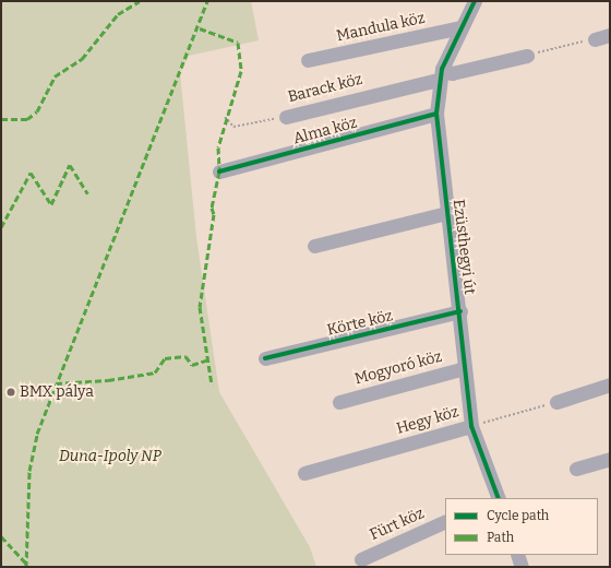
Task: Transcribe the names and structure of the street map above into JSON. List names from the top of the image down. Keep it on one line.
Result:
{"streets":{"street":["Mandula köz","Barack köz","Alma köz","Ezüsthegyi út","Körte köz","Mogyoró köz","Hegy köz","Fürt köz"]},"crossings":[["Mandula köz","Ezüsthegyi út"],["Barack köz","Ezüsthegyi út"],["Alma köz","Ezüsthegyi út"],["Ezüsthegyi út","Körte köz"],["Ezüsthegyi út","Mogyoró köz"],["Ezüsthegyi út","Hegy köz"]],"parks":["Duna-Ipoly NP"],"places":["BMX pálya"],"legend":["Cycle path","Path"]}
